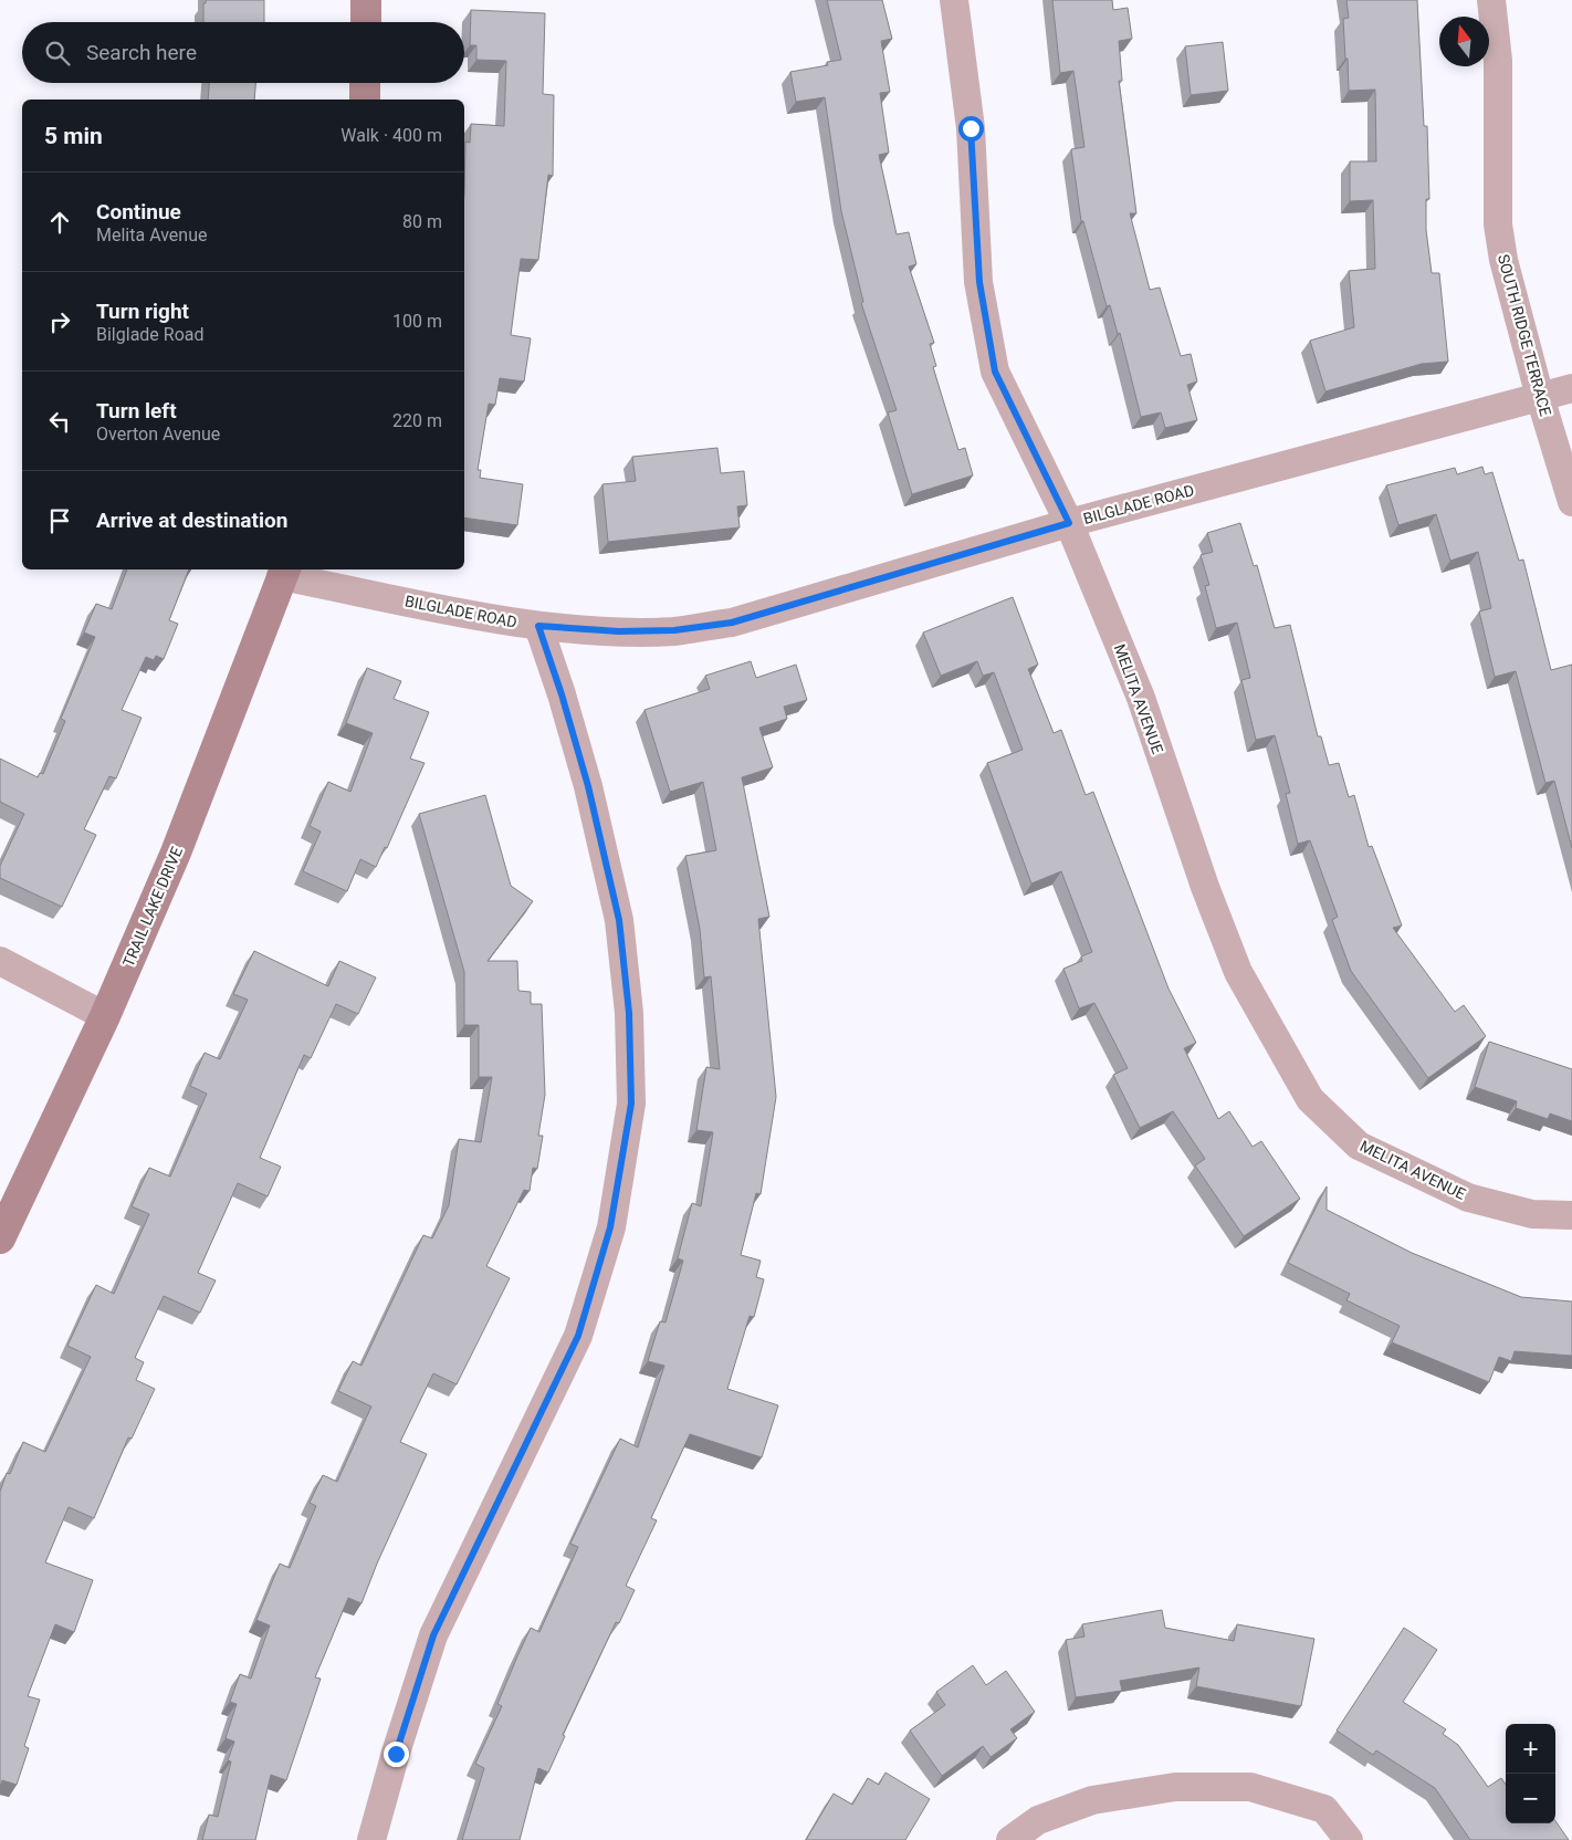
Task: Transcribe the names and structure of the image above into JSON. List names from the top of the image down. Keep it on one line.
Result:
{"streets":{"street":["SOUTH RIDGE TERRACE","BILGLADE ROAD","MELITA AVENUE","TRAIL LAKE DRIVE"]},"crossings":[["SOUTH RIDGE TERRACE","BILGLADE ROAD"],["BILGLADE ROAD","MELITA AVENUE"],["BILGLADE ROAD","TRAIL LAKE DRIVE"]],"north":"top","page":{"search":"Search here","heading":["5 min","Walk · 400 m"],"list":[["Continue","Melita Avenue","80 m"],["Turn right","Bilglade Road","100 m"],["Turn left","Overton Avenue","220 m"],"Arrive at destination"],"map_buttons":["+","−"]}}
